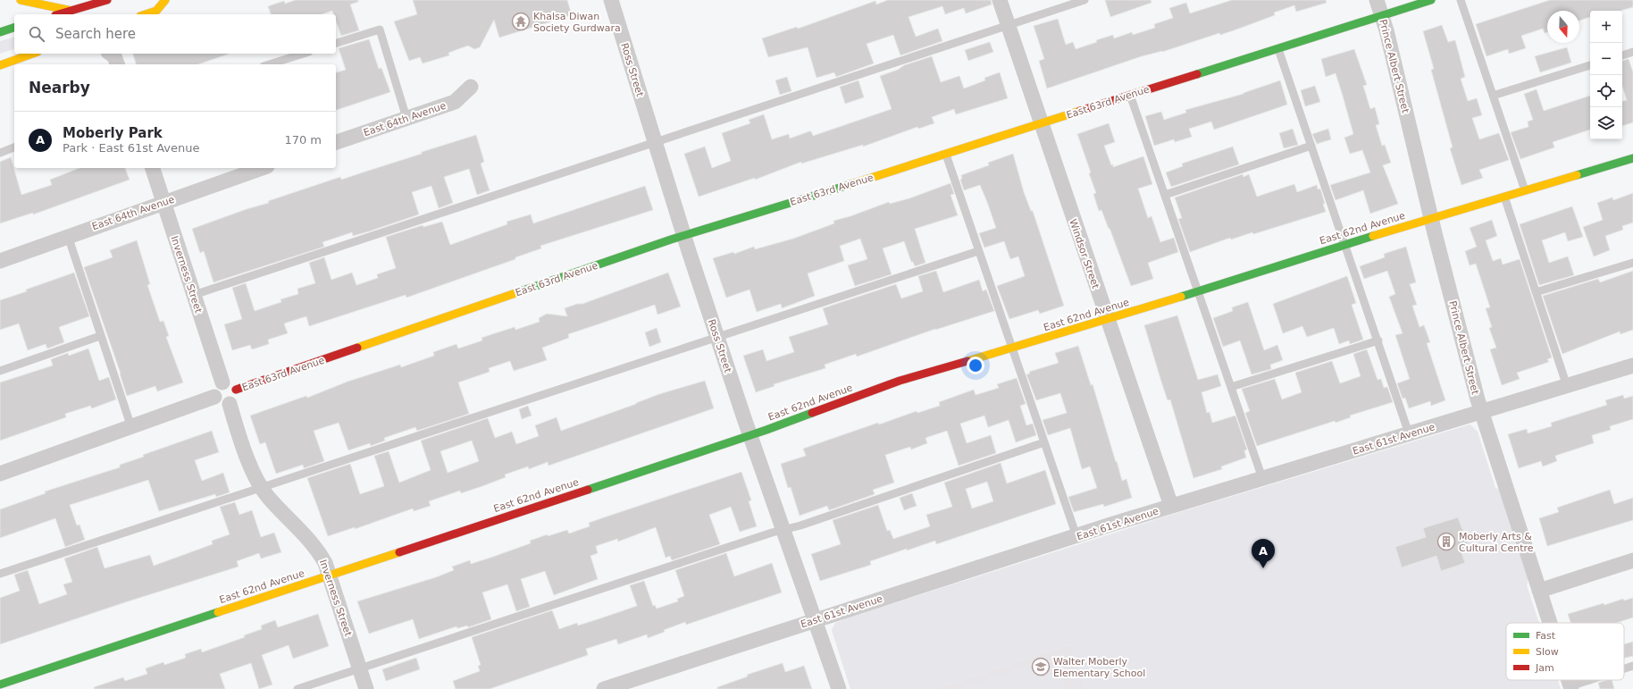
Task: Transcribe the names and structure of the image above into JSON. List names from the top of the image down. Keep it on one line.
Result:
{"streets":{"main road":["East 63rd Avenue","East 62nd Avenue"],"street":["Prince Albert Street","Ross Street","East 64th Avenue","Windsor Street","Inverness Street","East 61st Avenue"]},"crossings":[["Prince Albert Street","East 63rd Avenue"],["Prince Albert Street","East 62nd Avenue"],["Prince Albert Street","East 61st Avenue"],["Ross Street","East 63rd Avenue"],["Ross Street","East 62nd Avenue"],["Ross Street","East 61st Avenue"],["East 63rd Avenue","Windsor Street"],["East 63rd Avenue","Inverness Street"],["East 64th Avenue","Inverness Street"],["East 62nd Avenue","Windsor Street"],["East 62nd Avenue","Inverness Street"],["Windsor Street","East 61st Avenue"]],"places":{"temple":["Khalsa Diwan Society Gurdwara"],"building":["Moberly Arts & Cultural Centre"],"school or university":["Walter Moberly Elementary School"]},"legend":["Fast","Slow","Jam"],"north":"bottom","page":{"map_buttons":["+","−"],"search":"Search here","heading":"Nearby","list":[{"mark":"A","name":"Moberly Park","note":"Park · East 61st Avenue","value":"170 m"}],"pins":"A"}}
